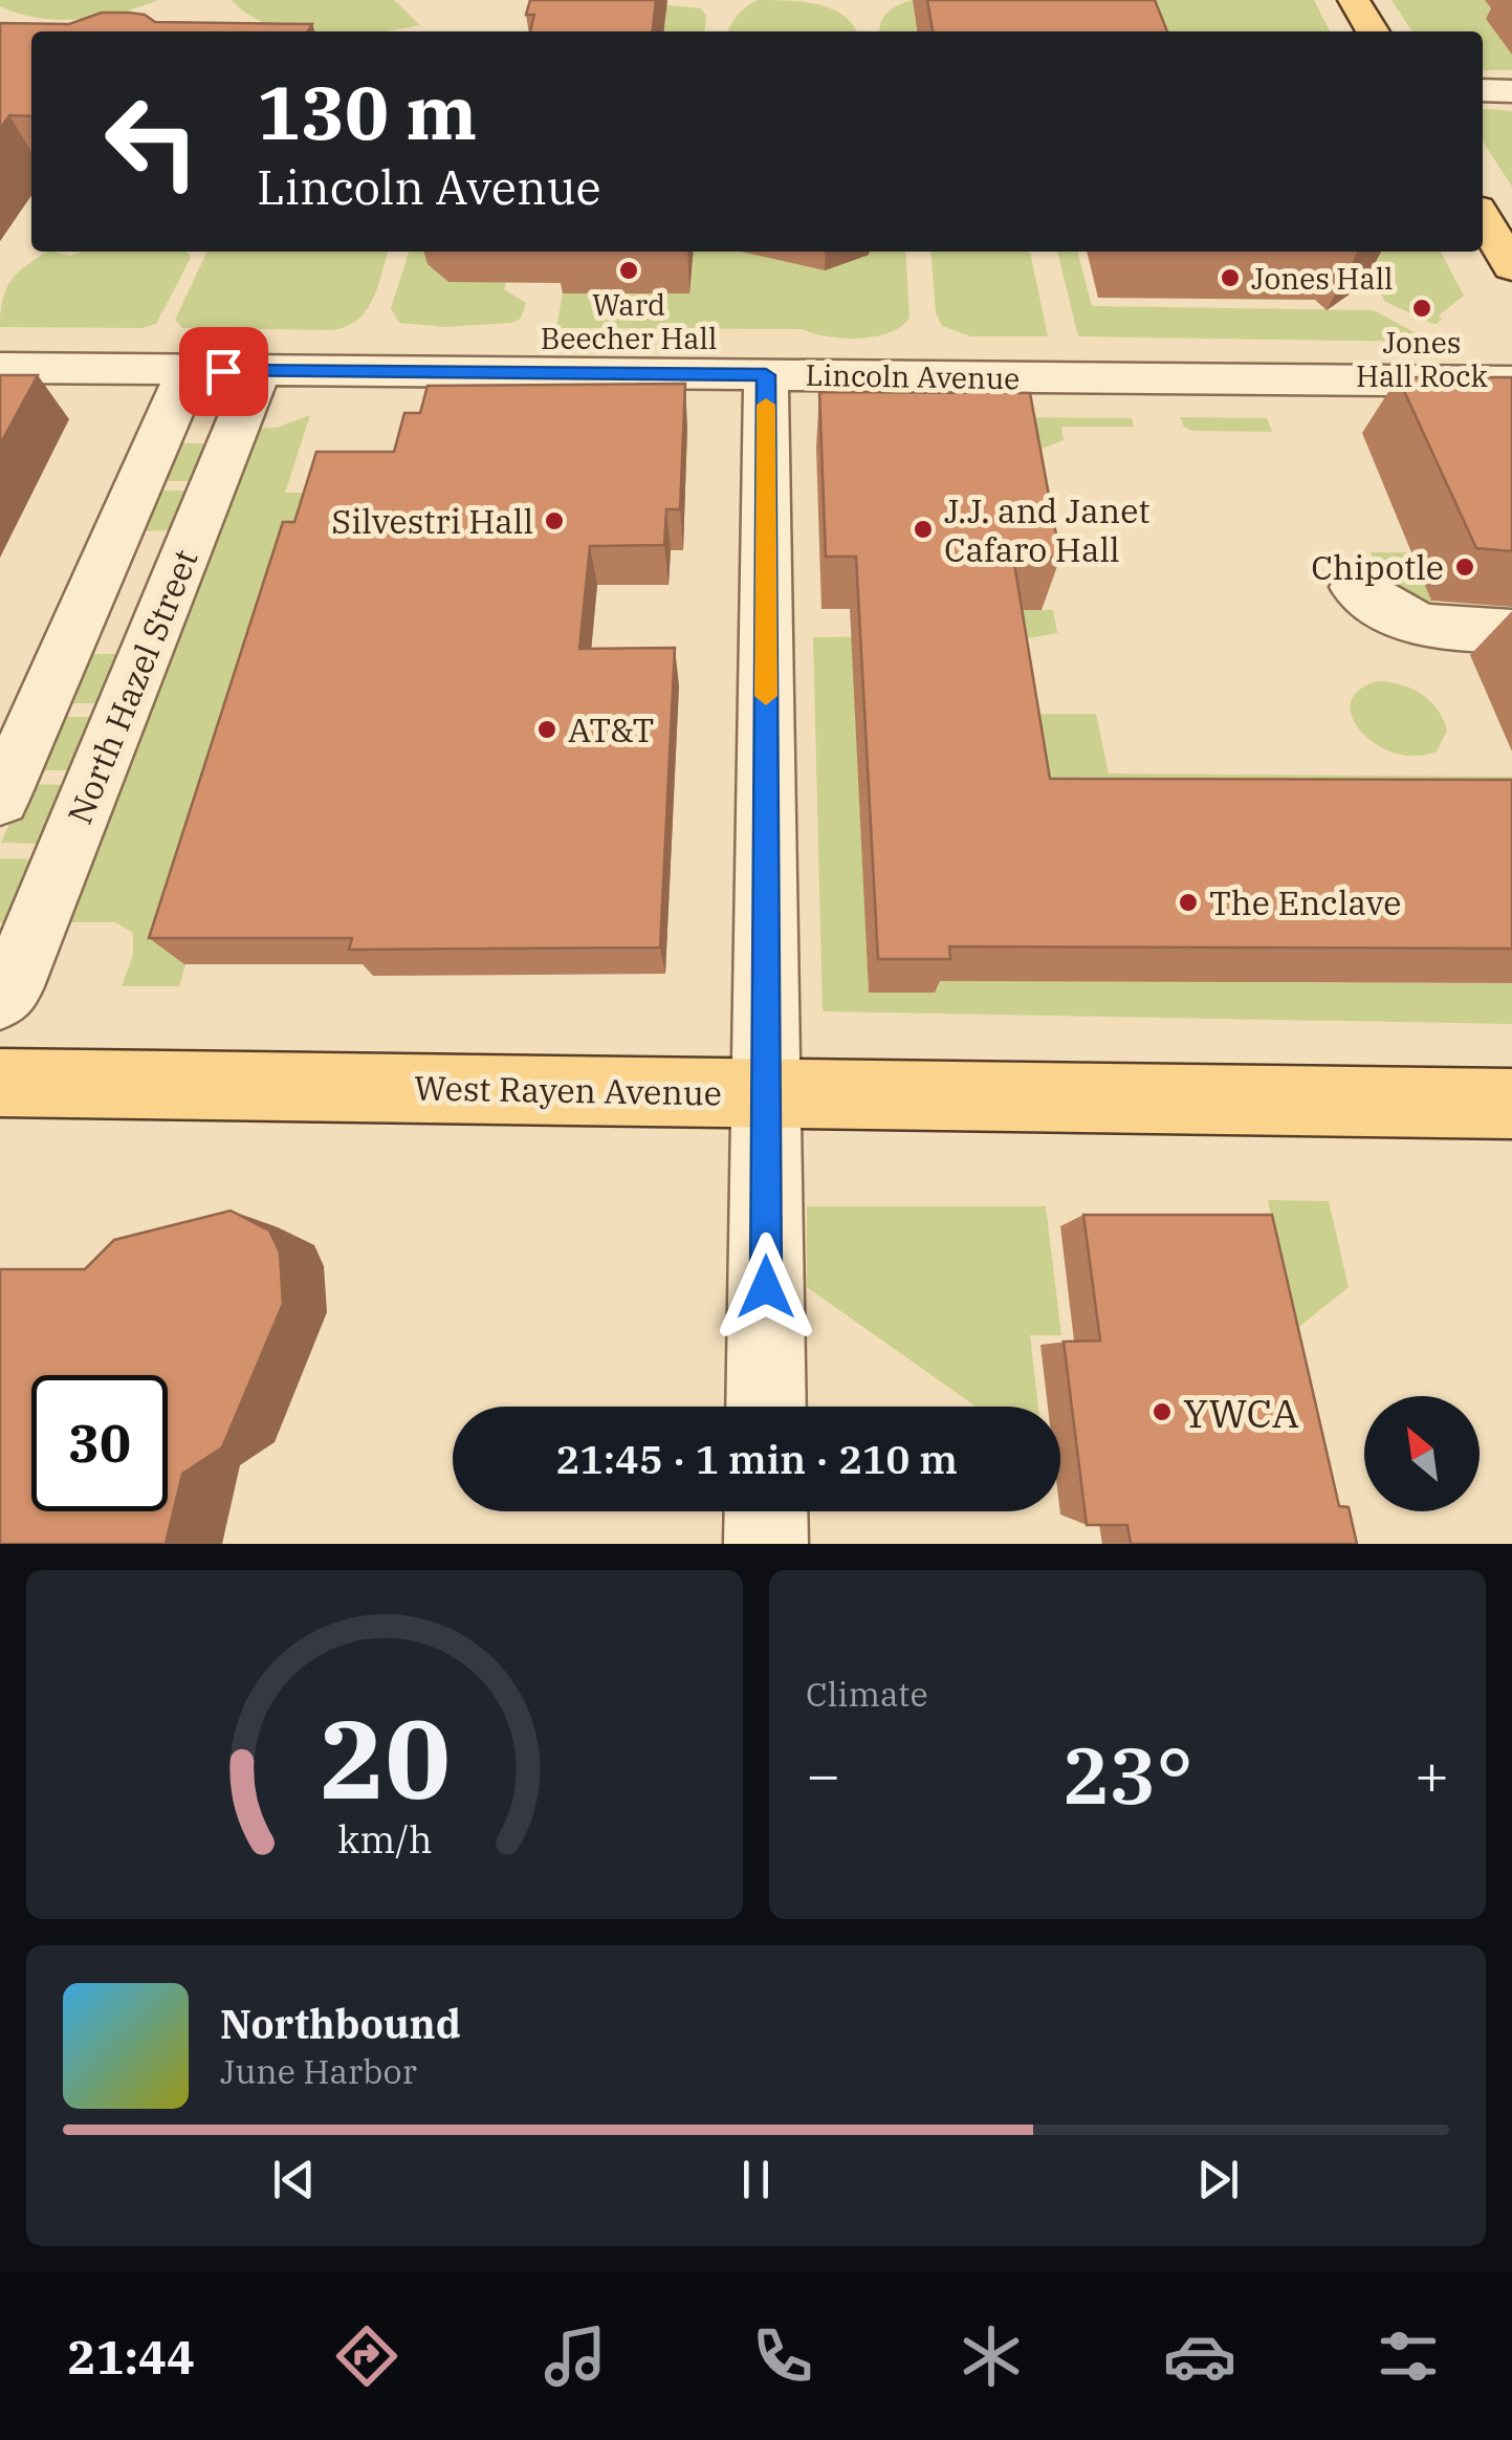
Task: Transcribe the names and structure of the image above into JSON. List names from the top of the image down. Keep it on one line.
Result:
{"streets":{"main road":["West Rayen Avenue"],"street":["Lincoln Avenue","North Hazel Street"]},"crossings":[["Lincoln Avenue","North Hazel Street"]],"places":["Ward Beecher Hall","Jones Hall","Jones Hall Rock","Silvestri Hall","J.J. and Janet Cafaro Hall","Chipotle","AT&T","The Enclave","YWCA"],"north":"top left","page":{"turn":["130 m","Lincoln Avenue"],"limit":"30","trip":"21:45 · 1 min · 210 m","tile":"Climate","heat":["−","23°","+"],"song":["Northbound","June Harbor"],"tabs":"21:44","gauge":["20","km/h"]}}
